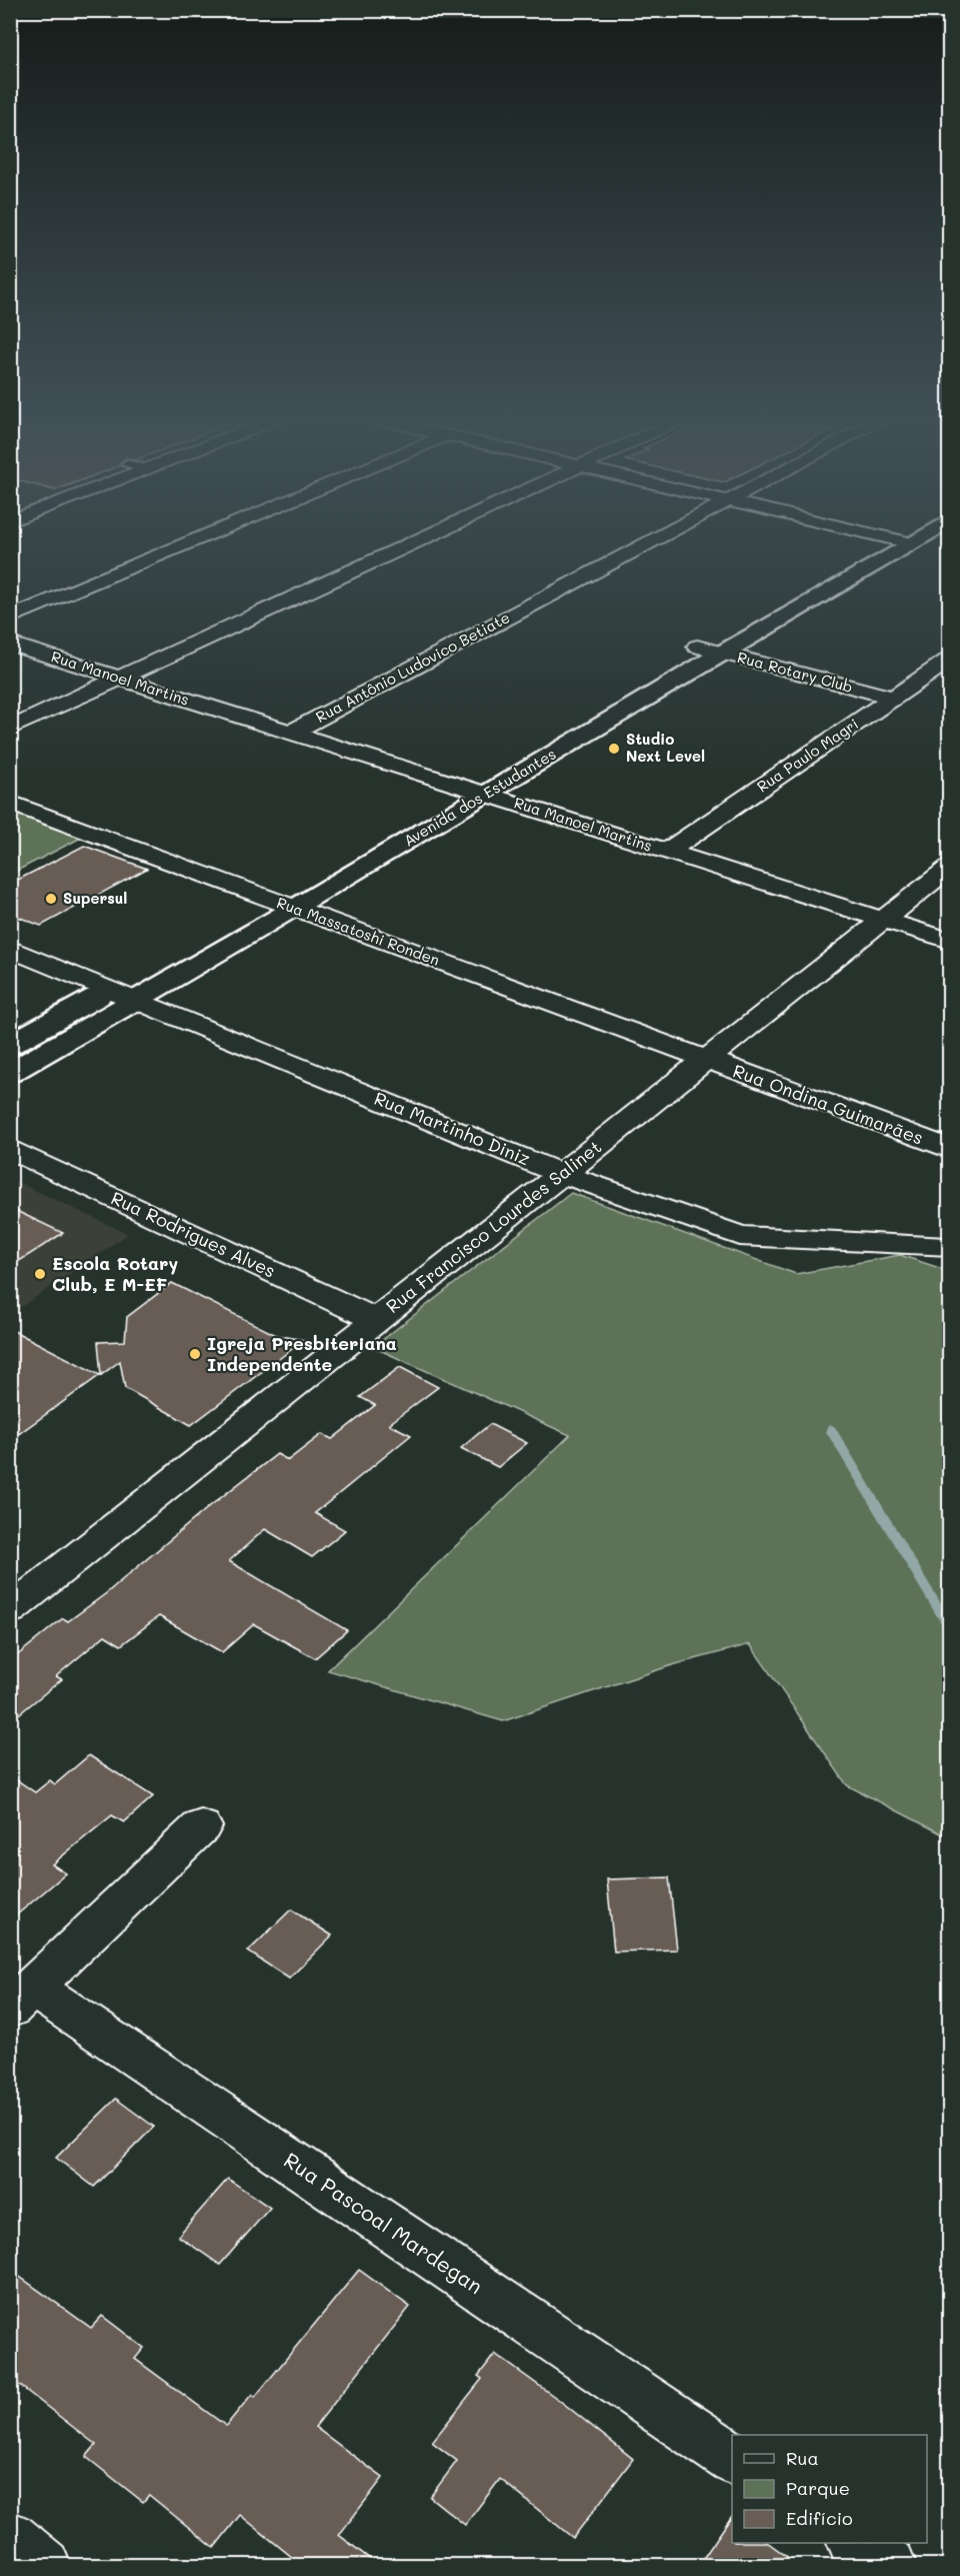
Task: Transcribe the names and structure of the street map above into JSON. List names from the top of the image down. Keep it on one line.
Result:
{"streets":{"street":["Rua Antônio Ludovico Betiate","Rua Rotary Club","Rua Manoel Martins","Rua Paulo Magri","Avenida dos Estudantes","Rua Massatoshi Ronden","Rua Ondina Guimarães","Rua Martinho Diniz","Rua Francisco Lourdes Salinet","Rua Rodrigues Alves","Rua Pascoal Mardegan"]},"crossings":[["Rua Antônio Ludovico Betiate","Rua Manoel Martins"],["Rua Rotary Club","Rua Paulo Magri"],["Rua Rotary Club","Avenida dos Estudantes"],["Rua Manoel Martins","Rua Paulo Magri"],["Rua Manoel Martins","Avenida dos Estudantes"],["Rua Manoel Martins","Rua Francisco Lourdes Salinet"],["Avenida dos Estudantes","Rua Massatoshi Ronden"],["Avenida dos Estudantes","Rua Martinho Diniz"],["Rua Massatoshi Ronden","Rua Ondina Guimarães"],["Rua Massatoshi Ronden","Rua Francisco Lourdes Salinet"],["Rua Ondina Guimarães","Rua Francisco Lourdes Salinet"],["Rua Martinho Diniz","Rua Francisco Lourdes Salinet"],["Rua Francisco Lourdes Salinet","Rua Rodrigues Alves"]],"places":["Studio Next Level","Supersul","Escola Rotary Club, E M-EF","Igreja Presbiteriana Independente"],"legend":["Rua","Parque","Edifício"]}
